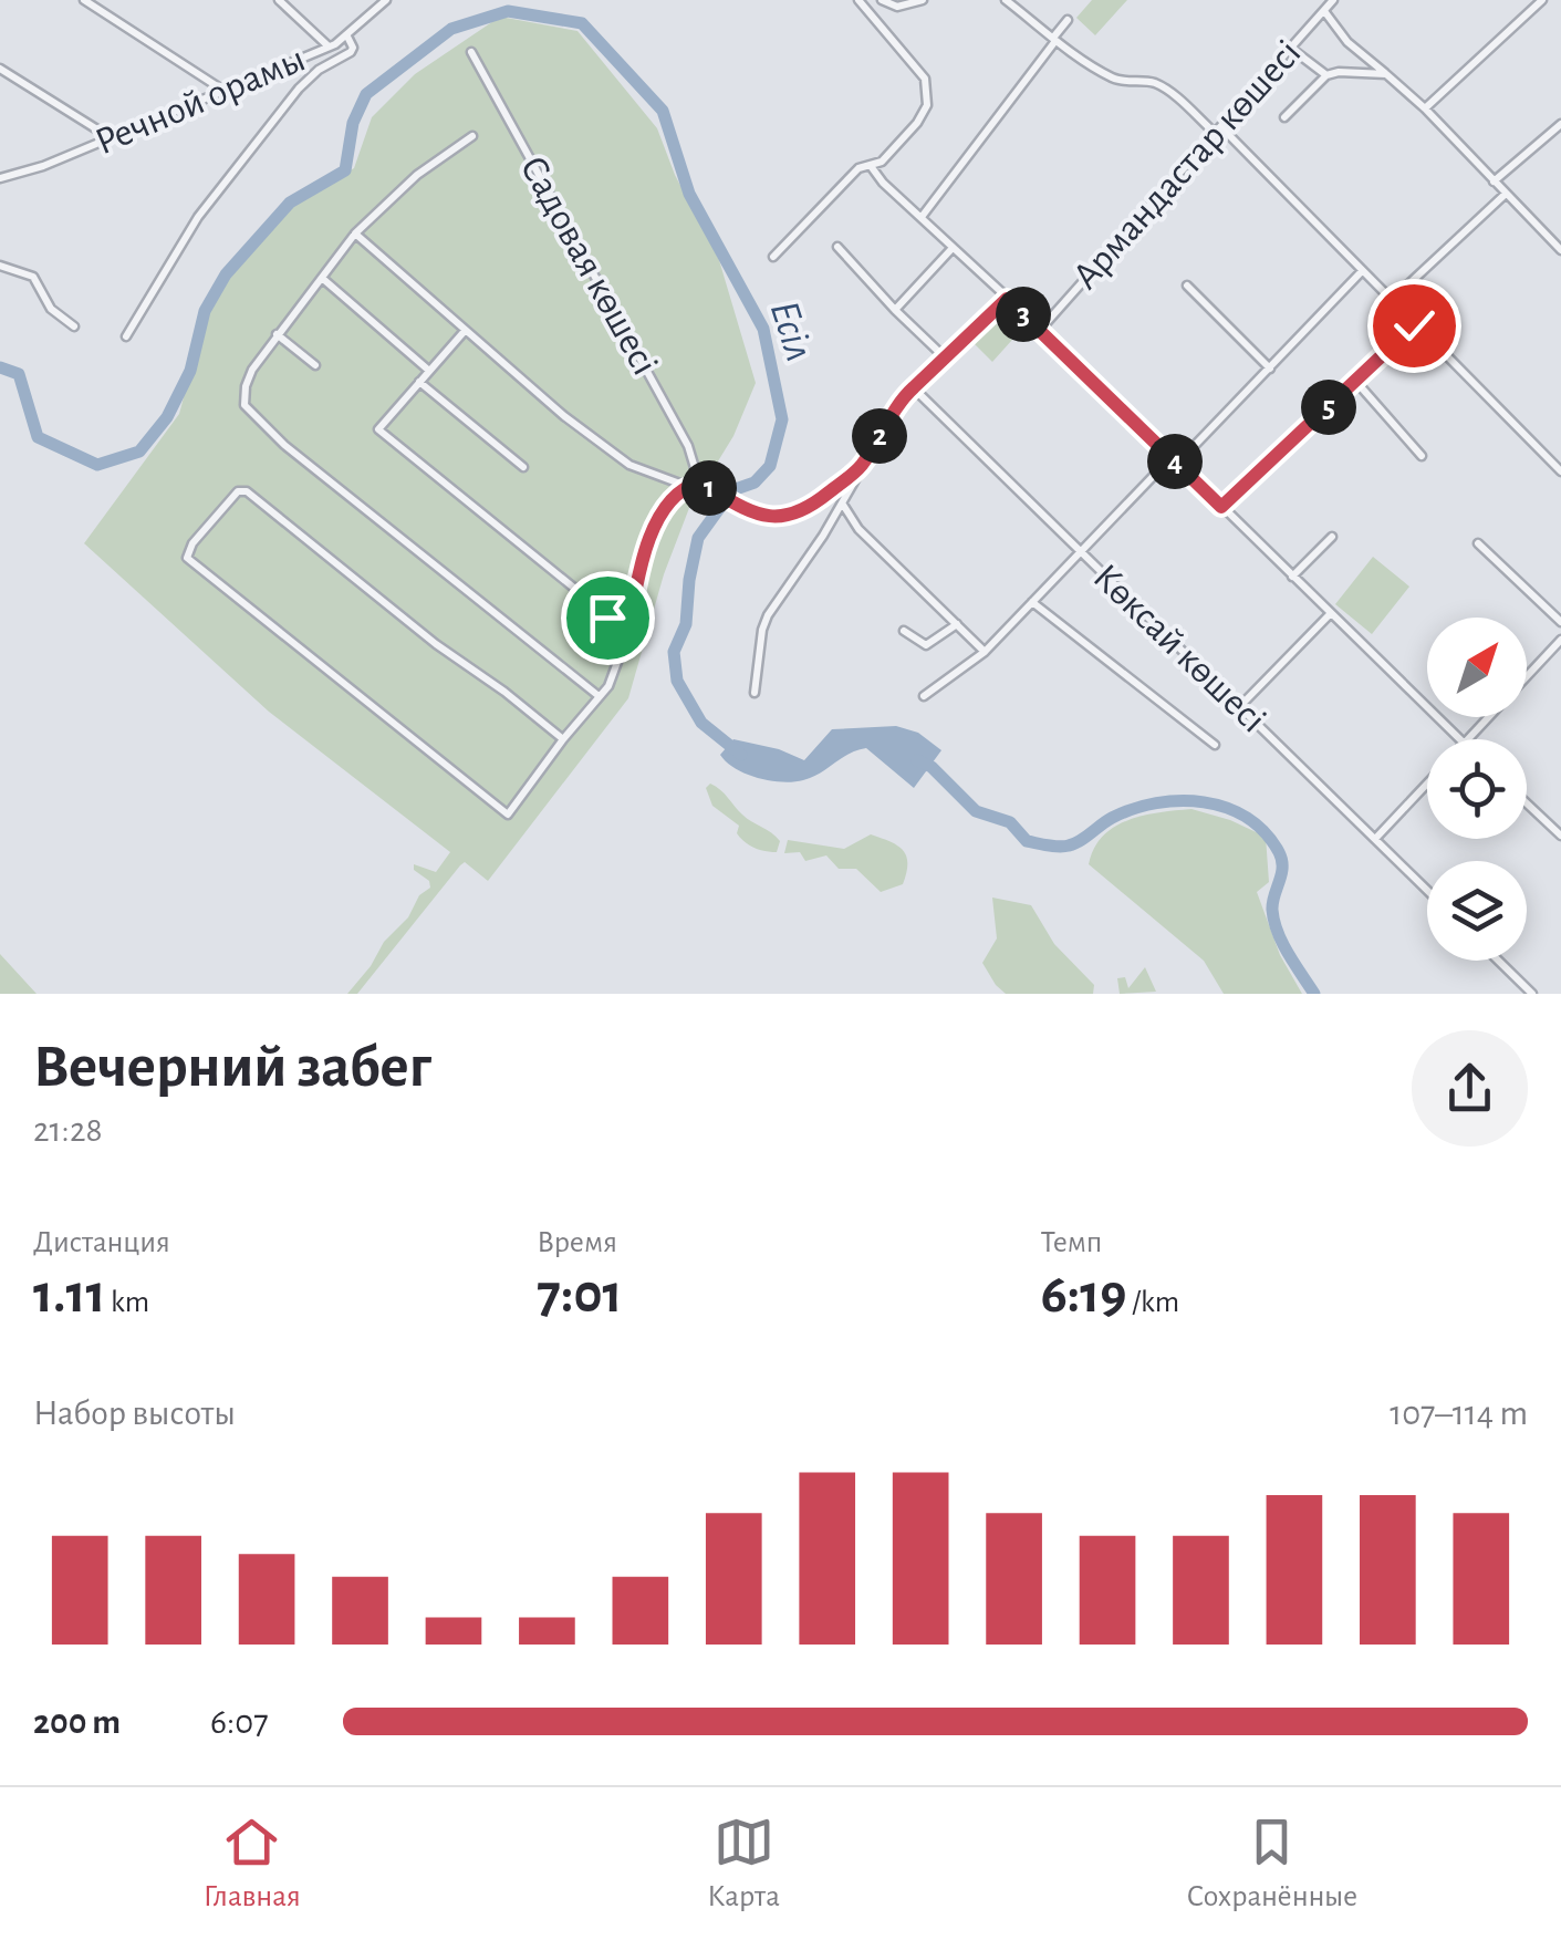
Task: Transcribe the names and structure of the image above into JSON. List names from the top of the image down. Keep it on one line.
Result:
{"streets":{"street":["Речной орамы","Армандастар көшесі","Садовая көшесі","Көксай көшесі"]},"water":["Есіл"],"north":"top right","page":{"pins":["3","5","2","4","1"],"heading":["Вечерний забег","21:28"],"stats":[["Дистанция","1.11 km"],["Время","7:01"],["Темп","6:19 /km"]],"chart":["Набор высоты","107–114 m"],"list":[{"name":"200 m","note":"6:07"}],"tabs":["Главная","Карта","Сохранённые"]}}
